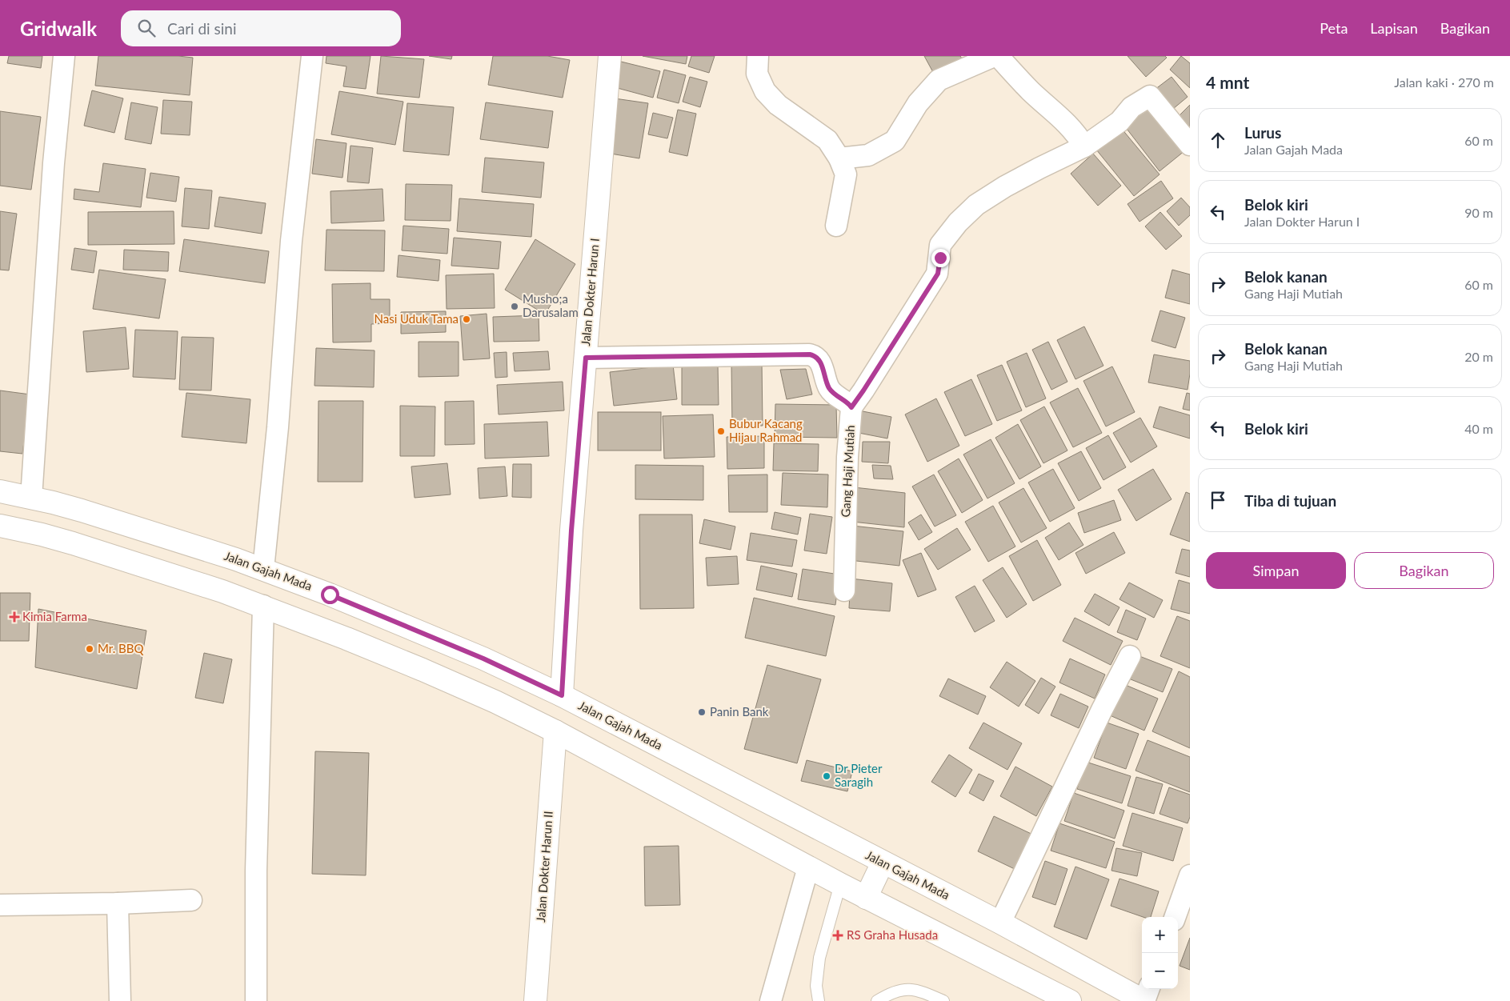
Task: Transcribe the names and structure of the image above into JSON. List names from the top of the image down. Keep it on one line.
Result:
{"streets":{"main road":["Jalan Dokter Harun I","Jalan Gajah Mada","Jalan Dokter Harun II"],"street":["Gang Haji Mutiah"]},"crossings":[["Jalan Dokter Harun I","Jalan Gajah Mada"]],"places":{"other":["Musho;a Darusalam","Nasi Uduk Tama","Bubur Kacang Hijau Rahmad","Mr. BBQ","Panin Bank","Dr Pieter Saragih"],"health":["Kimia Farma","RS Graha Husada"]},"page":{"header":"Gridwalk","search":"Cari di sini","nav":["Peta","Lapisan","Bagikan"],"heading":["4 mnt","Jalan kaki · 270 m"],"list":[["Lurus","Jalan Gajah Mada","60 m"],["Belok kiri","Jalan Dokter Harun I","90 m"],["Belok kanan","Gang Haji Mutiah","60 m"],["Belok kanan","Gang Haji Mutiah","20 m"],["Belok kiri","40 m"],"Tiba di tujuan"],"buttons":["Simpan","Bagikan"],"map_buttons":["+","−"]}}
